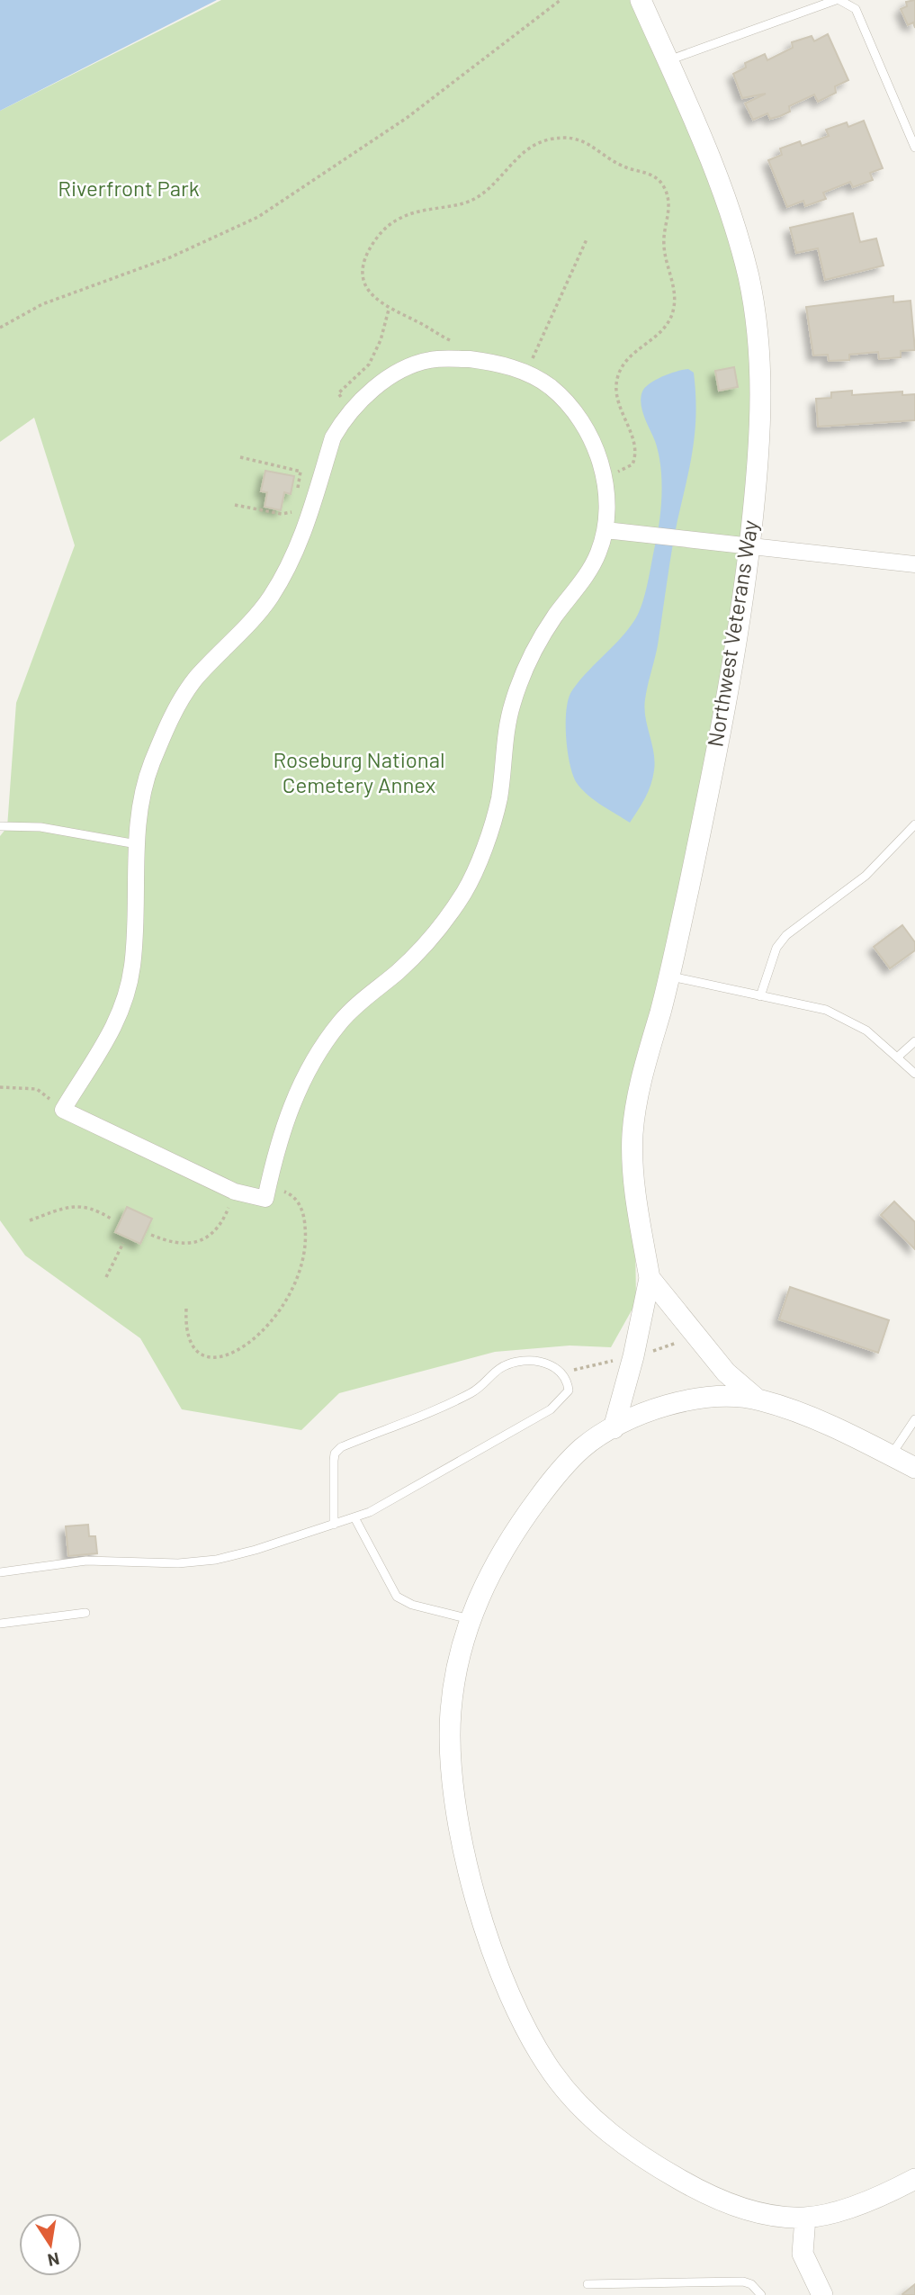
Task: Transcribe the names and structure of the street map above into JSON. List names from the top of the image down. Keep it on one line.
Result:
{"streets":{"street":["Northwest Veterans Way"]},"parks":["Riverfront Park","Roseburg National Cemetery Annex"],"north":"bottom"}
